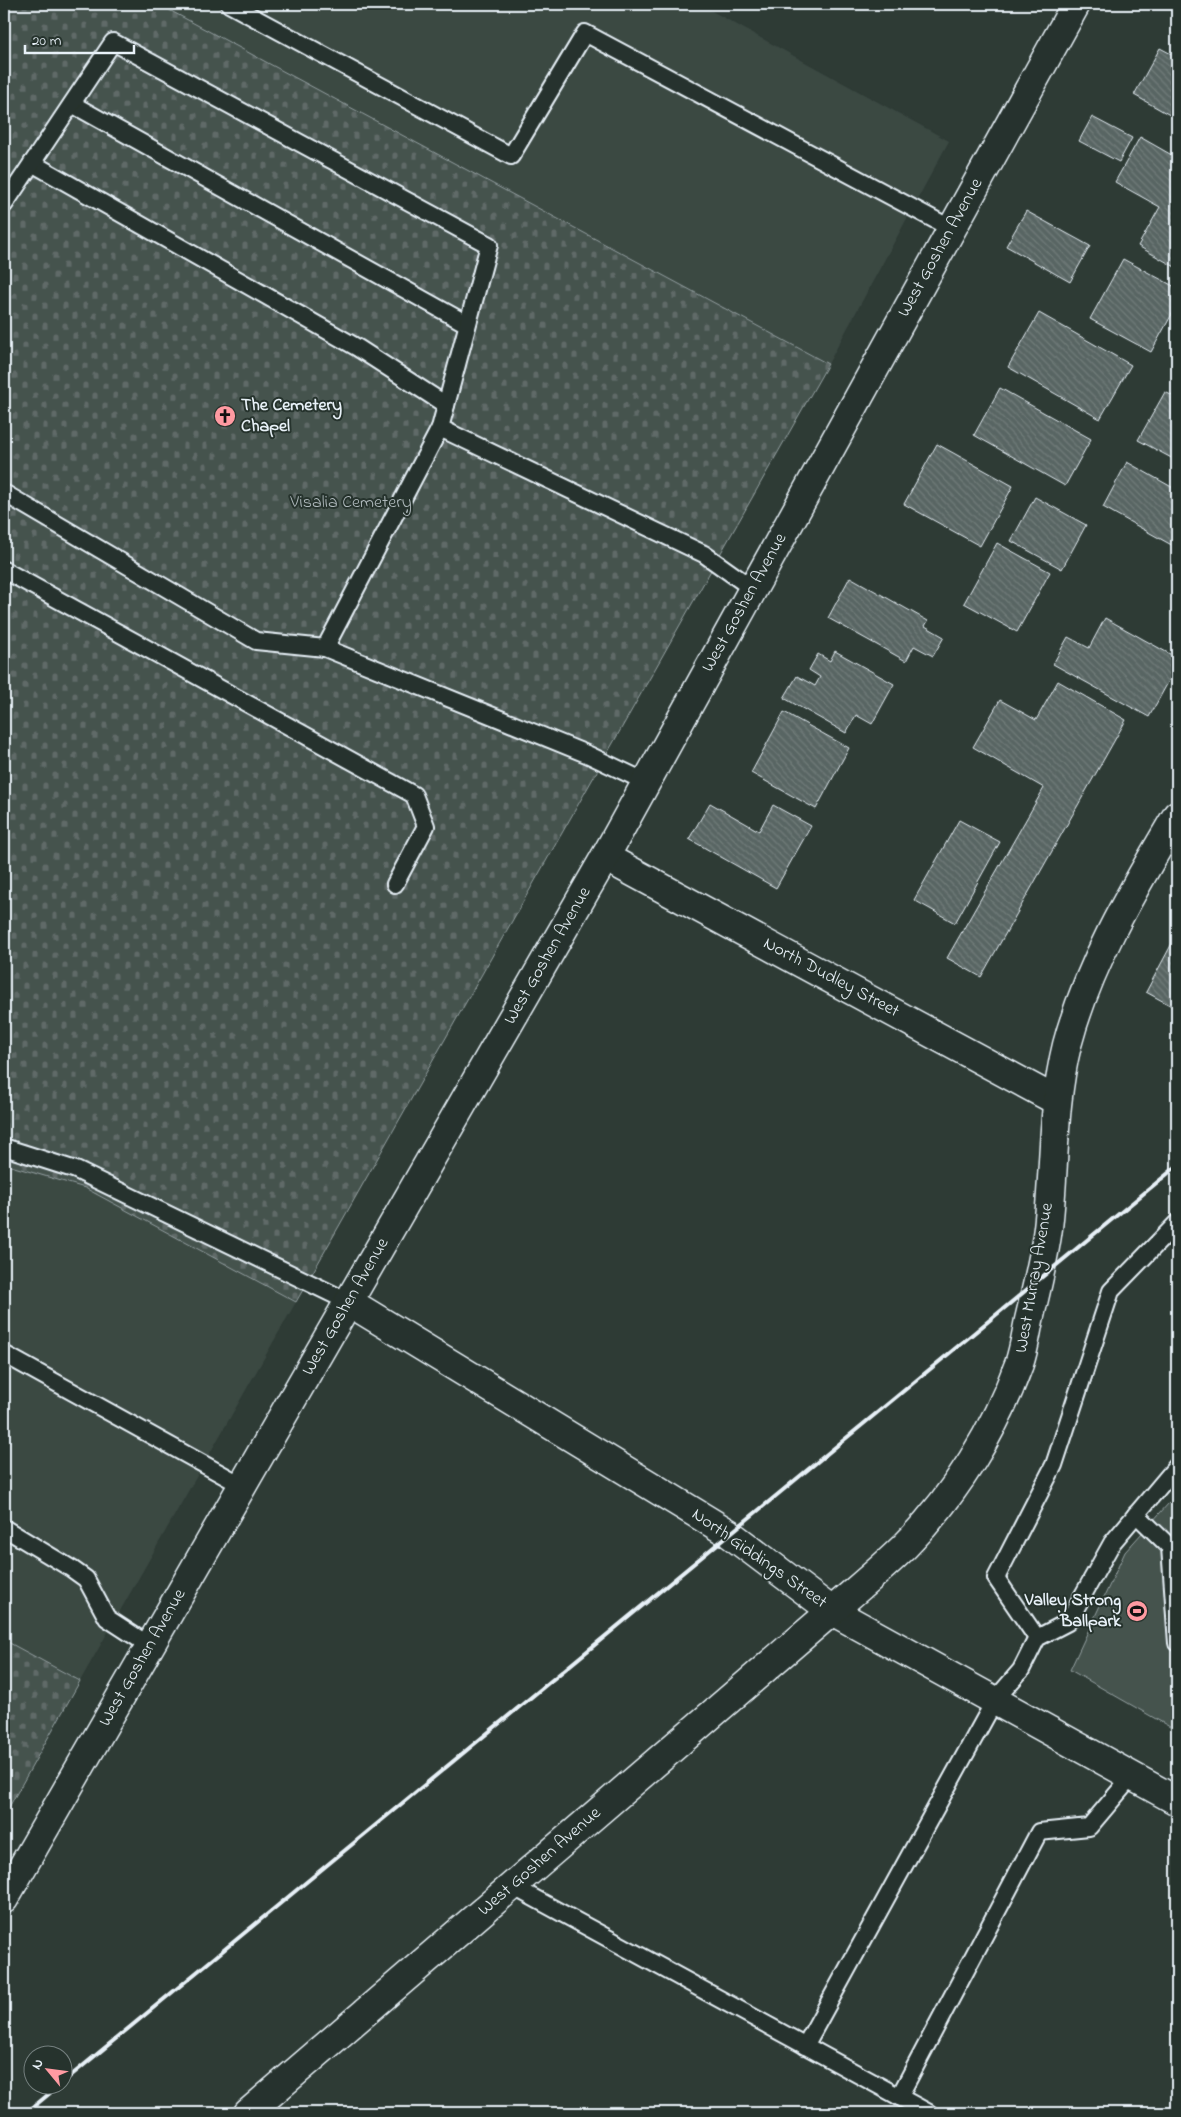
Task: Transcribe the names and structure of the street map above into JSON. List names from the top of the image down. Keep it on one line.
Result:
{"streets":{"street":["West Goshen Avenue","North Dudley Street","West Murray Avenue","North Giddings Street"]},"crossings":[["West Goshen Avenue","North Dudley Street"],["West Goshen Avenue","West Murray Avenue"],["West Goshen Avenue","North Giddings Street"],["North Dudley Street","West Murray Avenue"],["West Murray Avenue","North Giddings Street"]],"parks":["Visalia Cemetery"],"places":{"church":["The Cemetery Chapel"],"sports":["Valley Strong Ballpark"]},"scale_bar":"20 m","north":"top left"}
